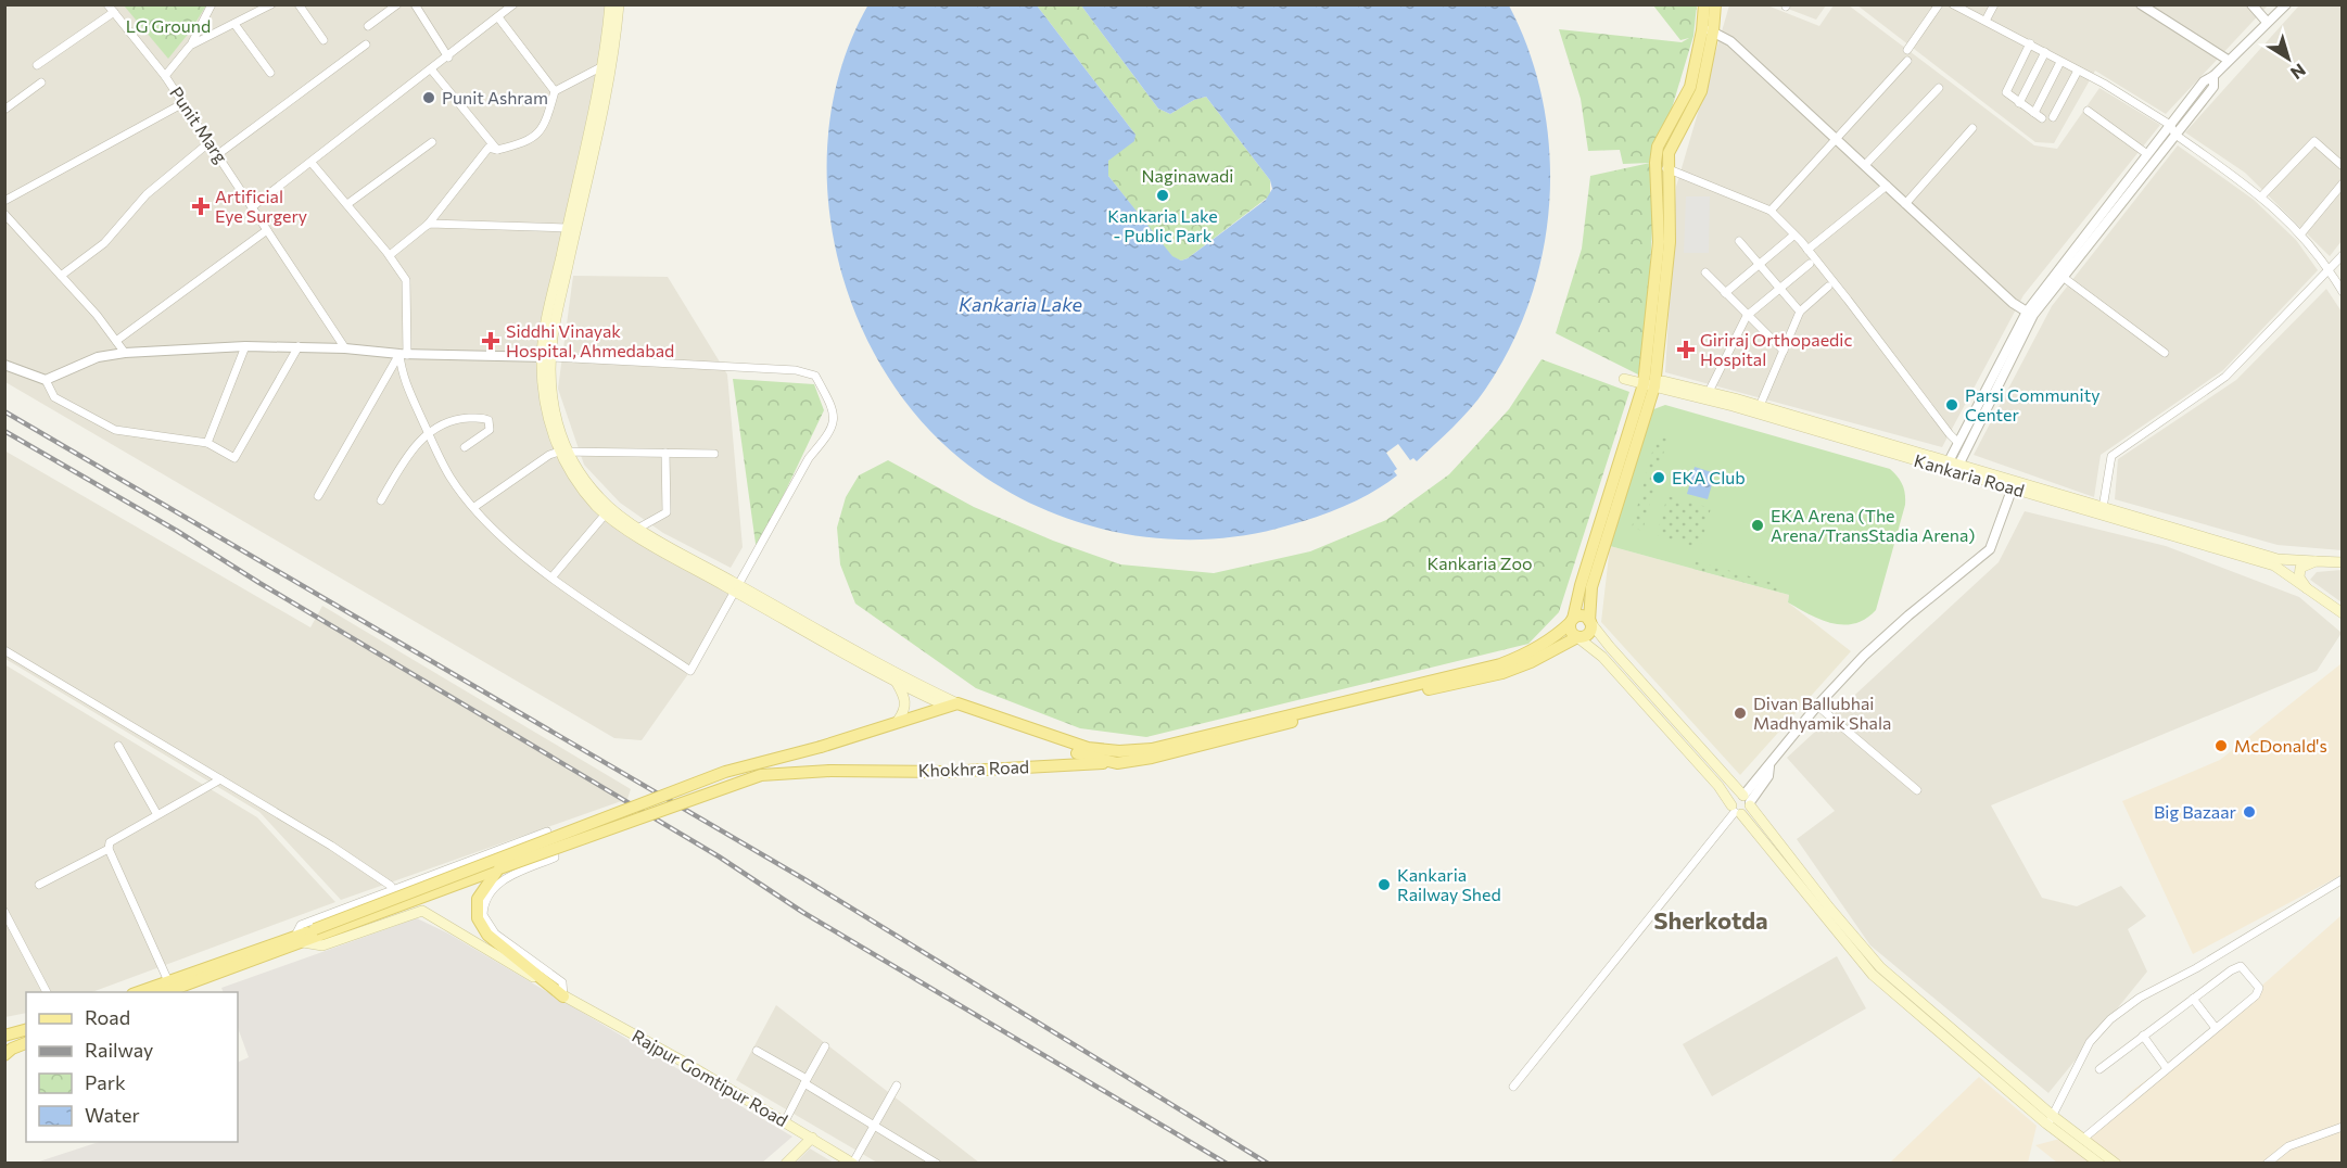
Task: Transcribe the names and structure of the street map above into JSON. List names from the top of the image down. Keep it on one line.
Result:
{"streets":{"main road":["Kankaria Road","Khokhra Road","Rajpur Gomtipur Road"],"street":["Punit Marg"]},"districts":["Sherkotda"],"water":["Kankaria Lake"],"parks":["LG Ground","Naginawadi","Kankaria Zoo"],"places":{"other":["Punit Ashram","Kankaria Lake - Public Park","Parsi Community Center","EKA Club","EKA Arena (The Arena/TransStadia Arena)","Divan Ballubhai Madhyamik Shala","McDonald's","Big Bazaar","Kankaria Railway Shed"],"health":["Artificial Eye Surgery","Siddhi Vinayak Hospital, Ahmedabad","Giriraj Orthopaedic Hospital"]},"legend":["Road","Railway","Park","Water"],"north":"bottom right"}
